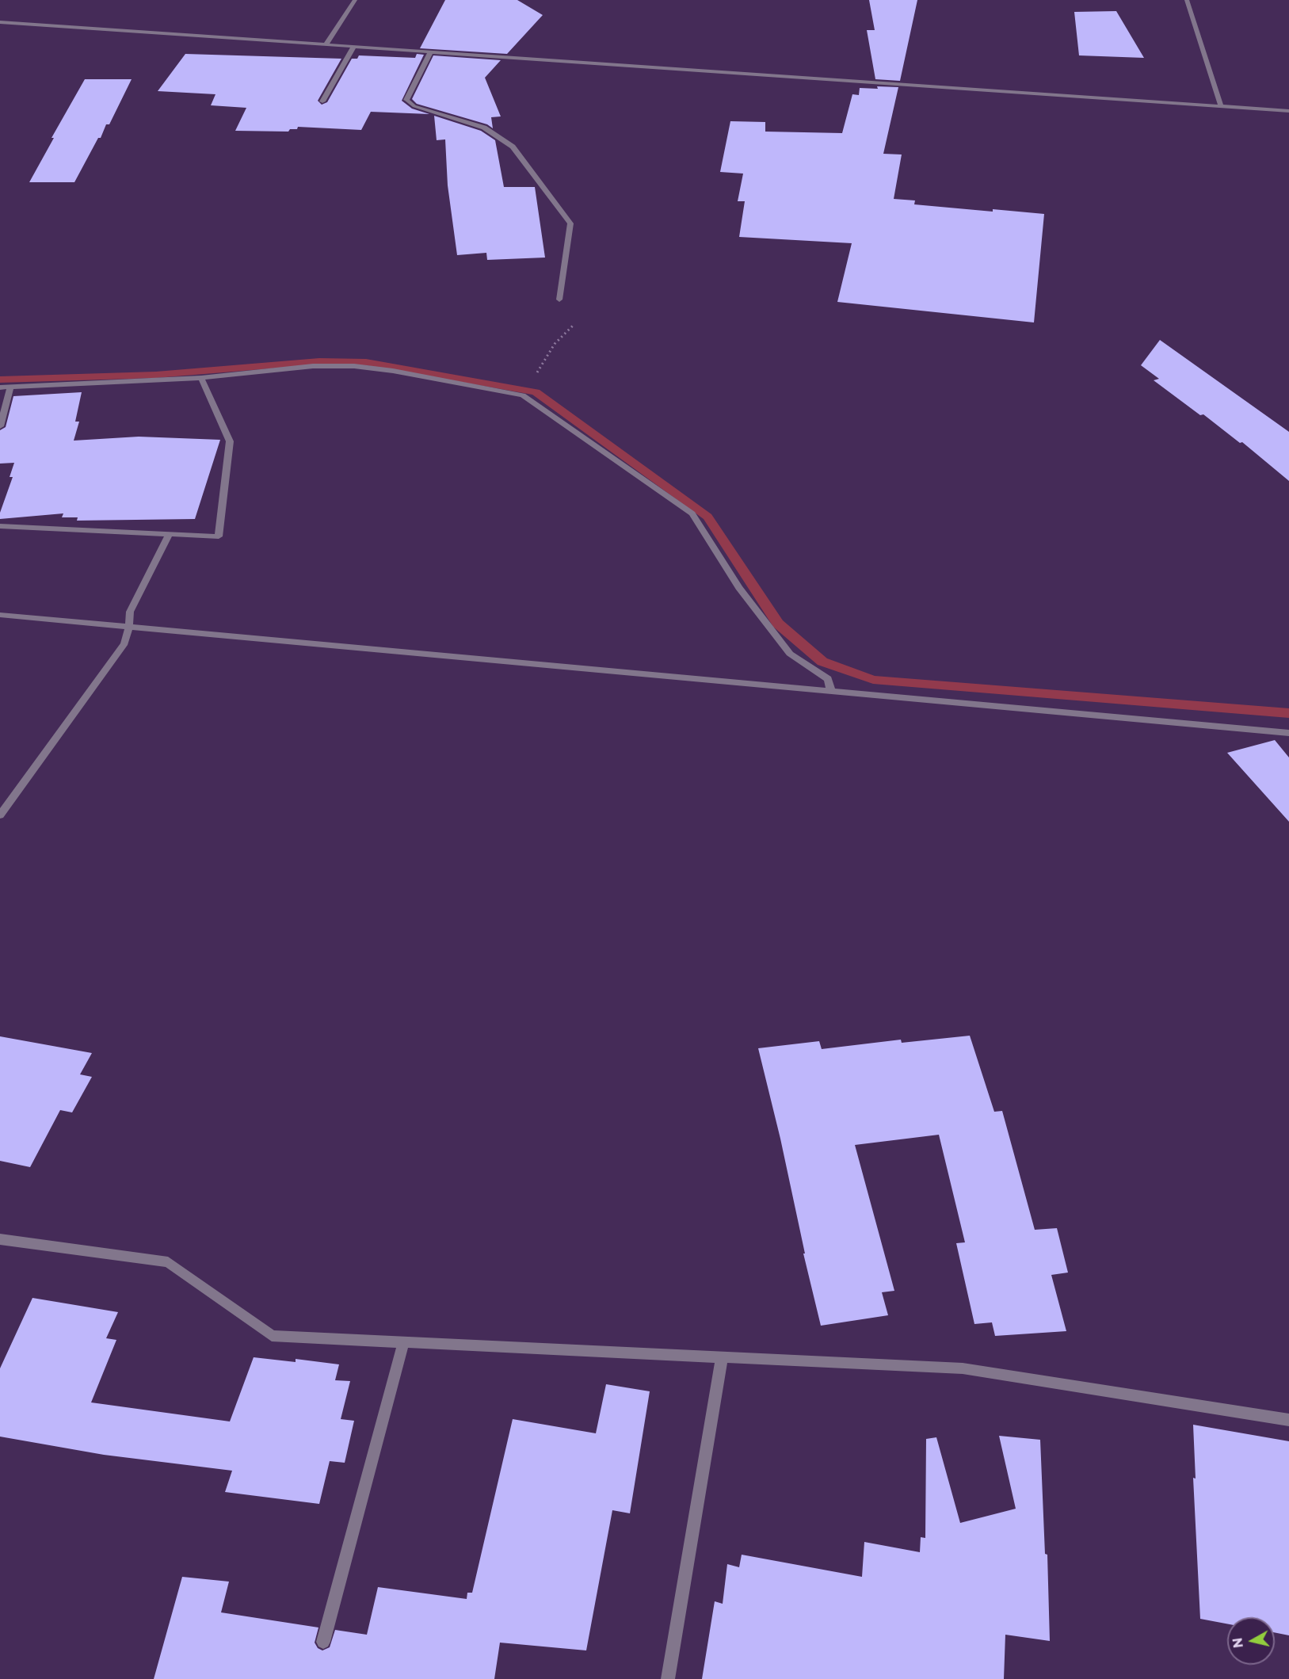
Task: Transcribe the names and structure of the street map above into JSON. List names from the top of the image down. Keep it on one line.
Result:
{"north":"left"}
